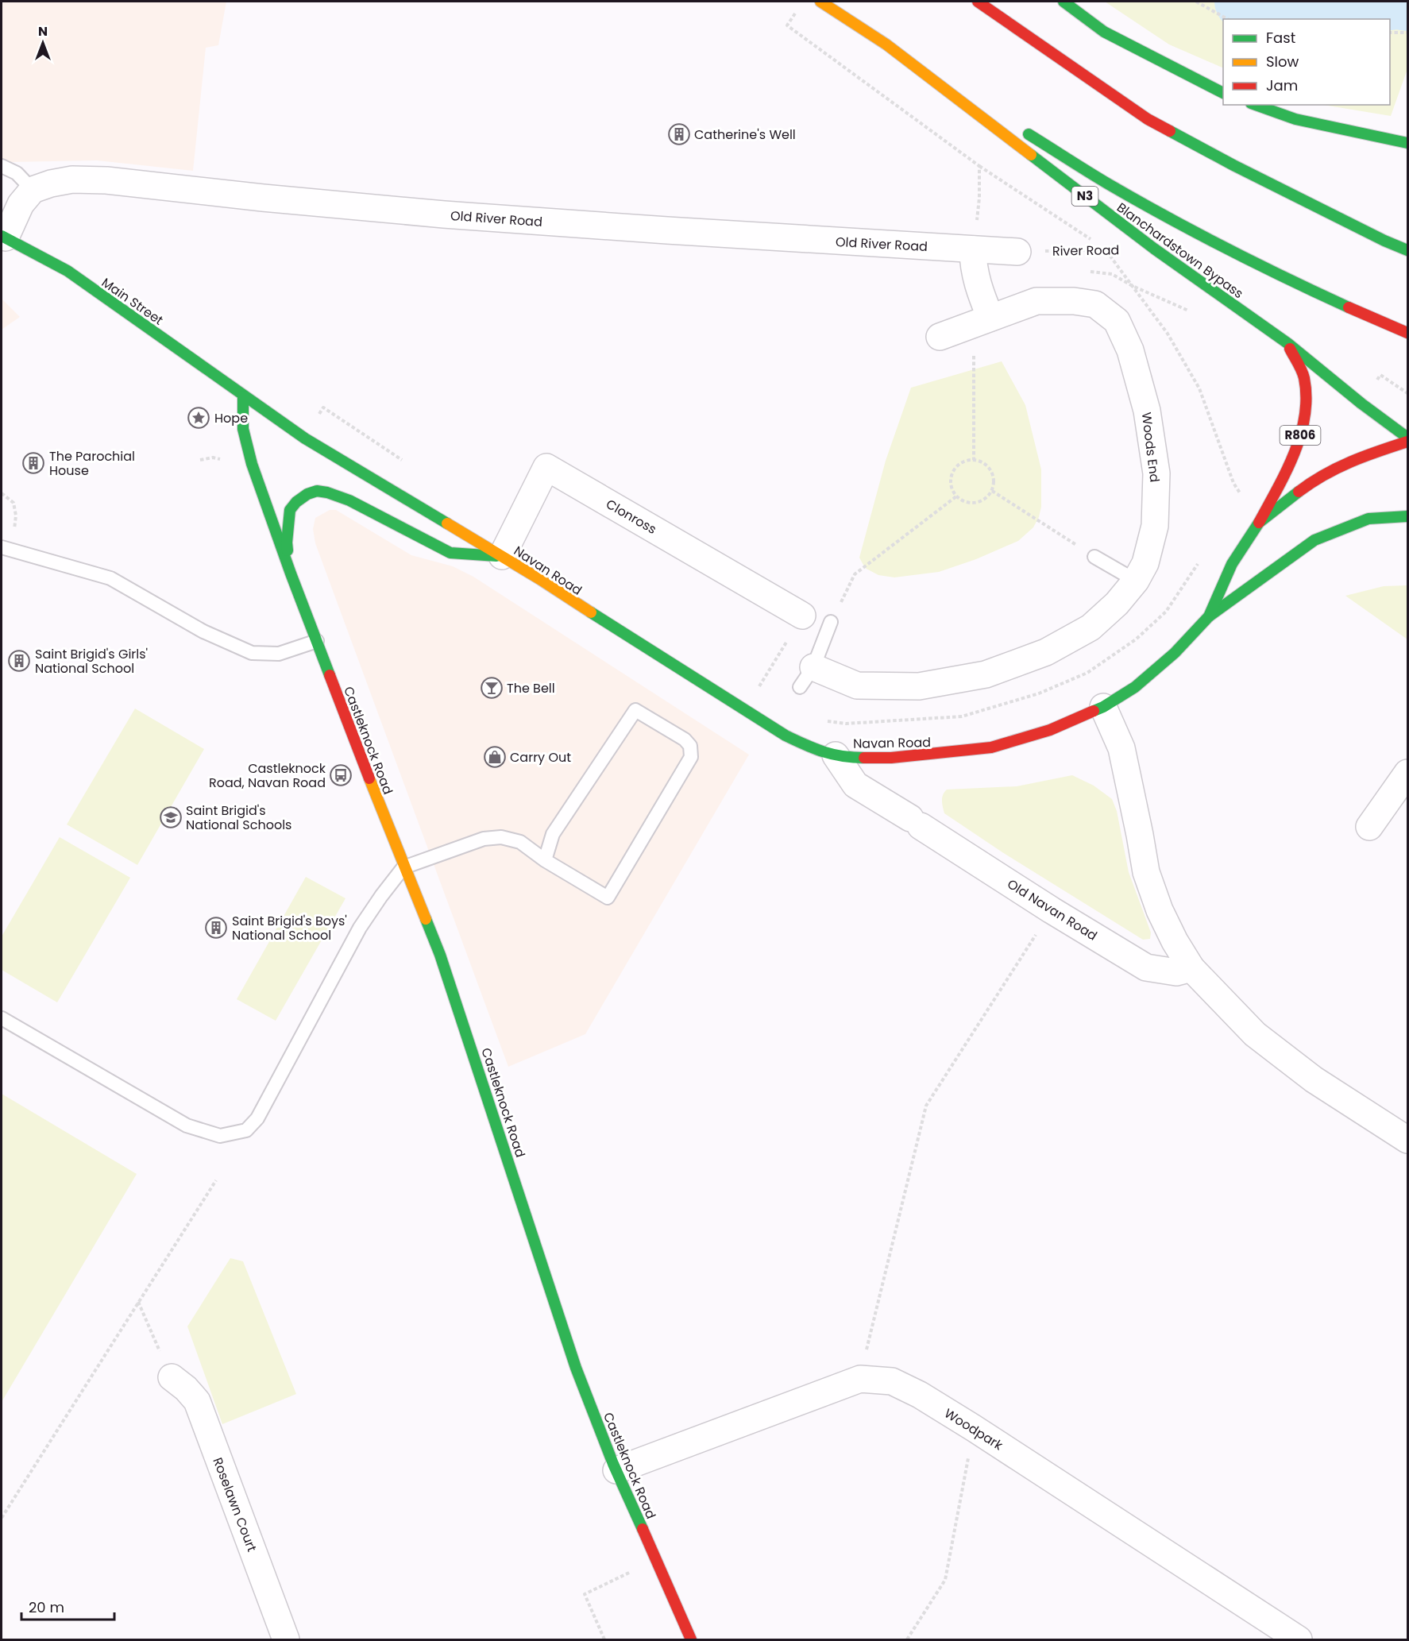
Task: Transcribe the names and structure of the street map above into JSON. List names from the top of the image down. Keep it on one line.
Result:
{"streets":{"main road":["N3","Blanchardstown Bypass","Main Street","R806","Navan Road","Castleknock Road"],"street":["Old River Road","Woods End","Clonross","Old Navan Road","Woodpark","Roselawn Court"],"path":["River Road"]},"crossings":[["Old River Road","River Road"],["River Road","Blanchardstown Bypass"],["Blanchardstown Bypass","R806"],["Main Street","Navan Road"],["Main Street","Castleknock Road"],["R806","Navan Road"],["Clonross","Navan Road"],["Clonross","Castleknock Road"],["Navan Road","Castleknock Road"],["Navan Road","Old Navan Road"],["Castleknock Road","Woodpark"]],"places":{"building":["Catherine's Well","The Parochial House","Saint Brigid's Girls' National School","Saint Brigid's Boys' National School"],"place":["Hope"],"bar":["The Bell"],"shop":["Carry Out"],"bus stop":["Castleknock Road, Navan Road"],"school or university":["Saint Brigid's National Schools"]},"legend":["Fast","Slow","Jam"],"scale_bar":"20 m","north":"top"}
